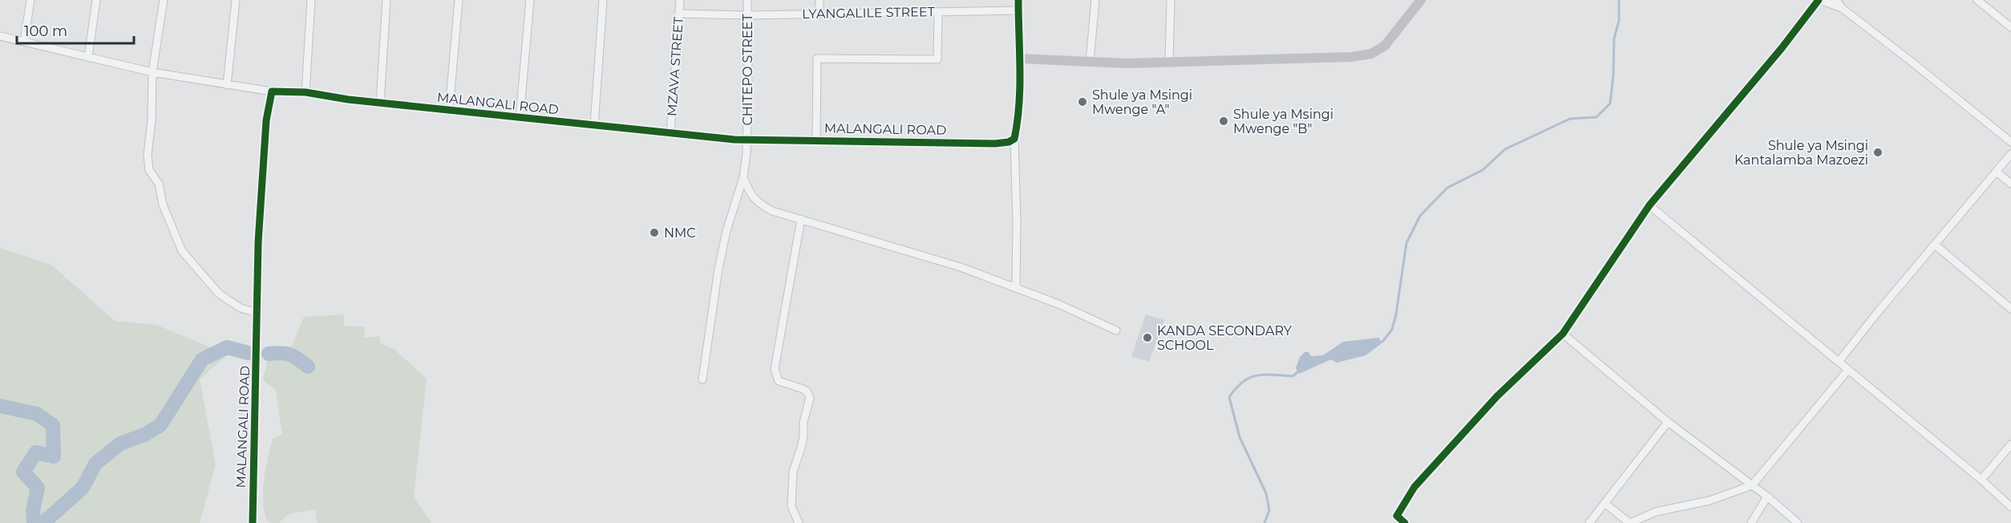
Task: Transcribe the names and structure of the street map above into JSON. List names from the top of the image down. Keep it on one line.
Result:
{"streets":{"street":["LYANGALILE STREET","MZAVA STREET","CHITEPO STREET","MALANGALI ROAD"]},"crossings":[["LYANGALILE STREET","MZAVA STREET"],["LYANGALILE STREET","CHITEPO STREET"],["MZAVA STREET","MALANGALI ROAD"],["CHITEPO STREET","MALANGALI ROAD"]],"places":["Shule ya Msingi Mwenge \"A\"","Shule ya Msingi Mwenge \"B\"","Shule ya Msingi Kantalamba Mazoezi","NMC","KANDA SECONDARY SCHOOL"],"scale_bar":"100 m"}
